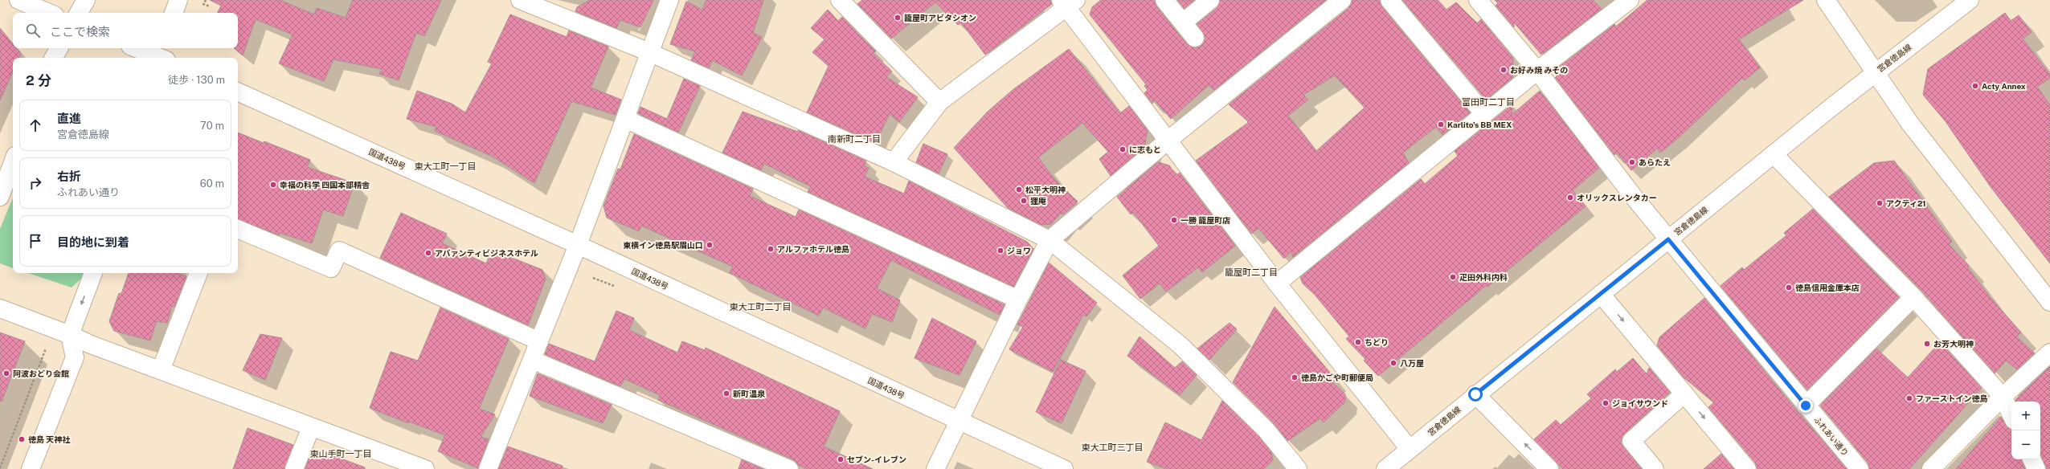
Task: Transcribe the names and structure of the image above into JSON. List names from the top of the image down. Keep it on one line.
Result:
{"streets":{"main road":["宮倉徳島線","国道438号","ふれあい通り"]},"crossings":[["宮倉徳島線","ふれあい通り"]],"districts":["富田町二丁目","南新町二丁目","東大工町一丁目","籠屋町二丁目","東大工町二丁目","東大工町三丁目","東山手町一丁目"],"places":["籠屋町アビタシオン","お好み焼 みその","Acty Annex","Karlito's BB MEX","に志もと","あらたえ","幸福の科学 四国本部精舎","松平大明神","オリックスレンタカー","狸庵","アクティ21","一勝 籠屋町店","東横イン徳島駅眉山口","アルファホテル徳島","ジョワ","アバァンティビジネスホテル","疋田外科内科","徳島信用金庫本店","ちどり","お芳大明神","八万屋","阿波おどり会館","徳島かごや町郵便局","新町温泉","ファーストイン徳島","ジョイサウンド","徳島 天神社","セブン-イレブン"],"page":{"search":"ここで検索","heading":["2 分","徒歩 · 130 m"],"list":[["直進","宮倉徳島線","70 m"],["右折","ふれあい通り","60 m"],"目的地に到着"],"map_buttons":["+","−"]}}
